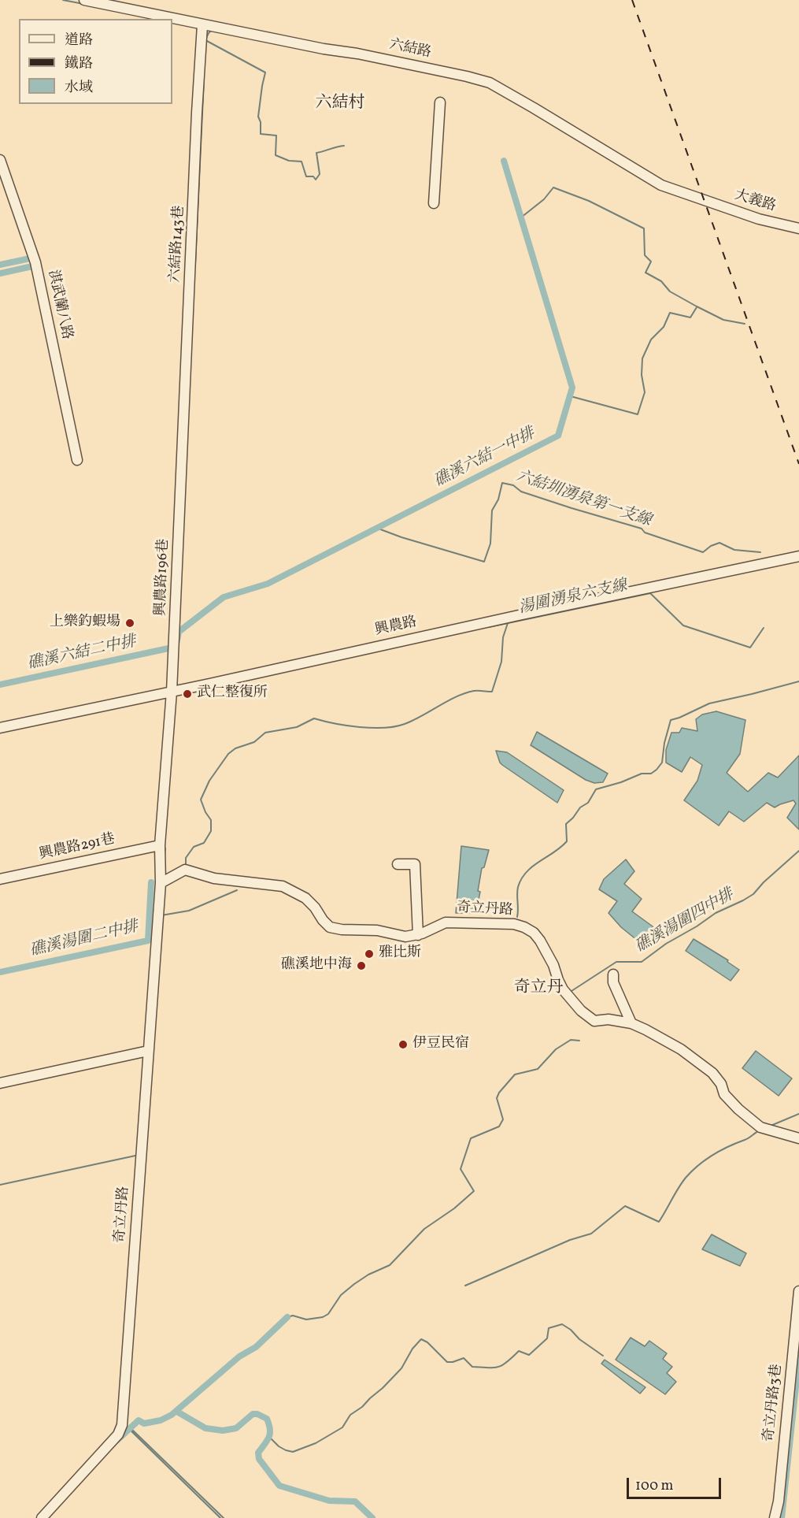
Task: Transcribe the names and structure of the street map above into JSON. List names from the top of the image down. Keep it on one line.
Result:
{"streets":{"street":["六結路","大義路","六結路143巷","淇武蘭八路","興農路196巷","興農路","興農路291巷","奇立丹路","奇立丹路3巷"]},"crossings":[["六結路","大義路"],["六結路","六結路143巷"],["六結路143巷","興農路196巷"],["興農路196巷","興農路"],["興農路196巷","奇立丹路"],["興農路","奇立丹路"],["興農路291巷","奇立丹路"]],"districts":["六結村","奇立丹"],"water":["礁溪六結一中排","六結圳湧泉第一支線","湯圍湧泉六支線","礁溪六結二中排","礁溪湯圍四中排","礁溪湯圍二中排"],"places":["上樂釣蝦場","武仁整復所","雅比斯","礁溪地中海","伊豆民宿"],"legend":["道路","鐵路","水域"],"scale_bar":"100 m"}
